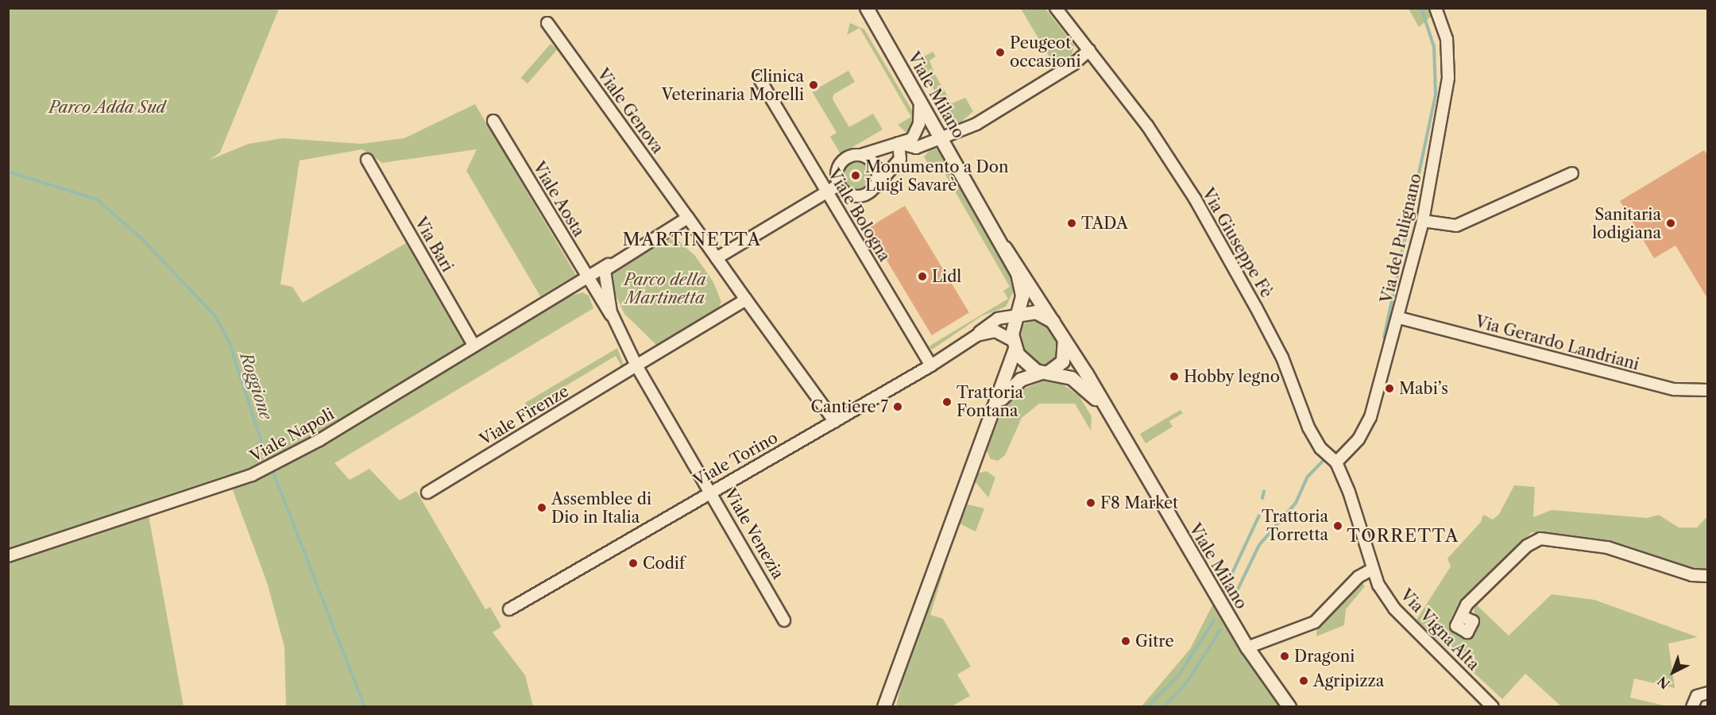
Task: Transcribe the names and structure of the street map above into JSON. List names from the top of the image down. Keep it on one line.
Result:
{"streets":{"street":["Viale Milano","Viale Genova","Viale Aosta","Viale Bologna","Via del Pulignano","Via Giuseppe Fè","Via Bari","Via Gerardo Landriani","Viale Firenze","Viale Napoli","Viale Torino","Viale Venezia","Via Vigna Alta"]},"crossings":[["Viale Milano","Viale Torino"],["Viale Genova","Viale Firenze"],["Viale Genova","Viale Napoli"],["Viale Aosta","Viale Napoli"],["Viale Aosta","Viale Venezia"],["Viale Bologna","Viale Torino"],["Via del Pulignano","Via Giuseppe Fè"],["Via del Pulignano","Via Gerardo Landriani"],["Via del Pulignano","Via Vigna Alta"],["Via Giuseppe Fè","Via Vigna Alta"],["Via Bari","Viale Napoli"],["Viale Firenze","Viale Venezia"],["Viale Torino","Viale Venezia"]],"districts":["MARTINETTA","TORRETTA"],"water":["Roggione"],"parks":["Parco Adda Sud","Parco della Martinetta"],"places":["Peugeot occasioni","Clinica Veterinaria Morelli","Monumento a Don Luigi Savarè","TADA","Sanitaria lodigiana","Lidl","Hobby legno","Mabi’s","Trattoria Fontana","Cantiere 7","F8 Market","Assemblee di Dio in Italia","Trattoria Torretta","Codif","Gitre","Dragoni","Agripizza"],"north":"bottom left"}
